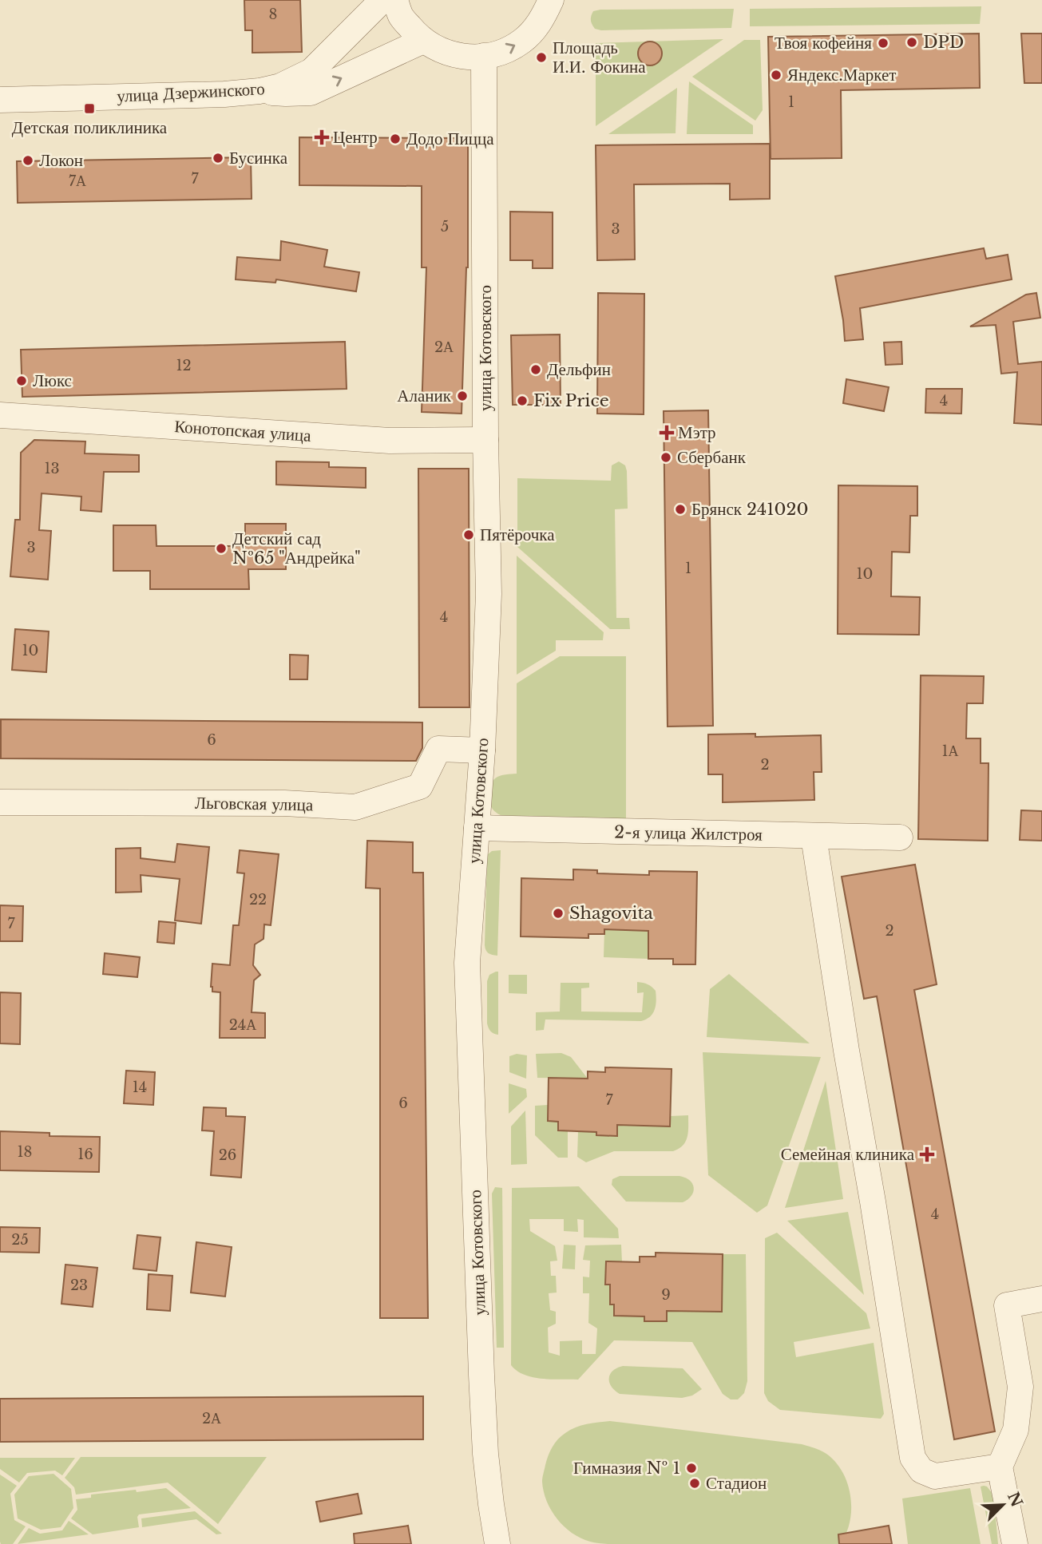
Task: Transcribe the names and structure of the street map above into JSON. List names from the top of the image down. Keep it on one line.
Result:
{"streets":{"street":["улица Дзержинского","улица Котовского","Конотопская улица","Льговская улица","2-я улица Жилстроя"]},"crossings":[["улица Котовского","Конотопская улица"],["улица Котовского","Льговская улица"],["улица Котовского","2-я улица Жилстроя"]],"places":{"other":["DPD","Твоя кофейня","Площадь И.И. Фокина","Яндекс.Маркет","Додо Пицца","Бусинка","Локон","Дельфин","Люкс","Аланик","Fix Price","Сбербанк","Брянск 241020","Пятёрочка","Детский сад №65 \"Андрейка\"","Shagovita","Гимназия № 1","Стадион"],"transit":["Детская поликлиника"],"health":["Центр","Мэтр","Семейная клиника"]},"house_numbers":["8","1","7","7А","5","3","2А","12","4","13","3","1","10","4","10","6","1А","2","22","7","2","24А","14","7","6","18","16","26","4","25","23","9","2А"],"north":"top right"}
